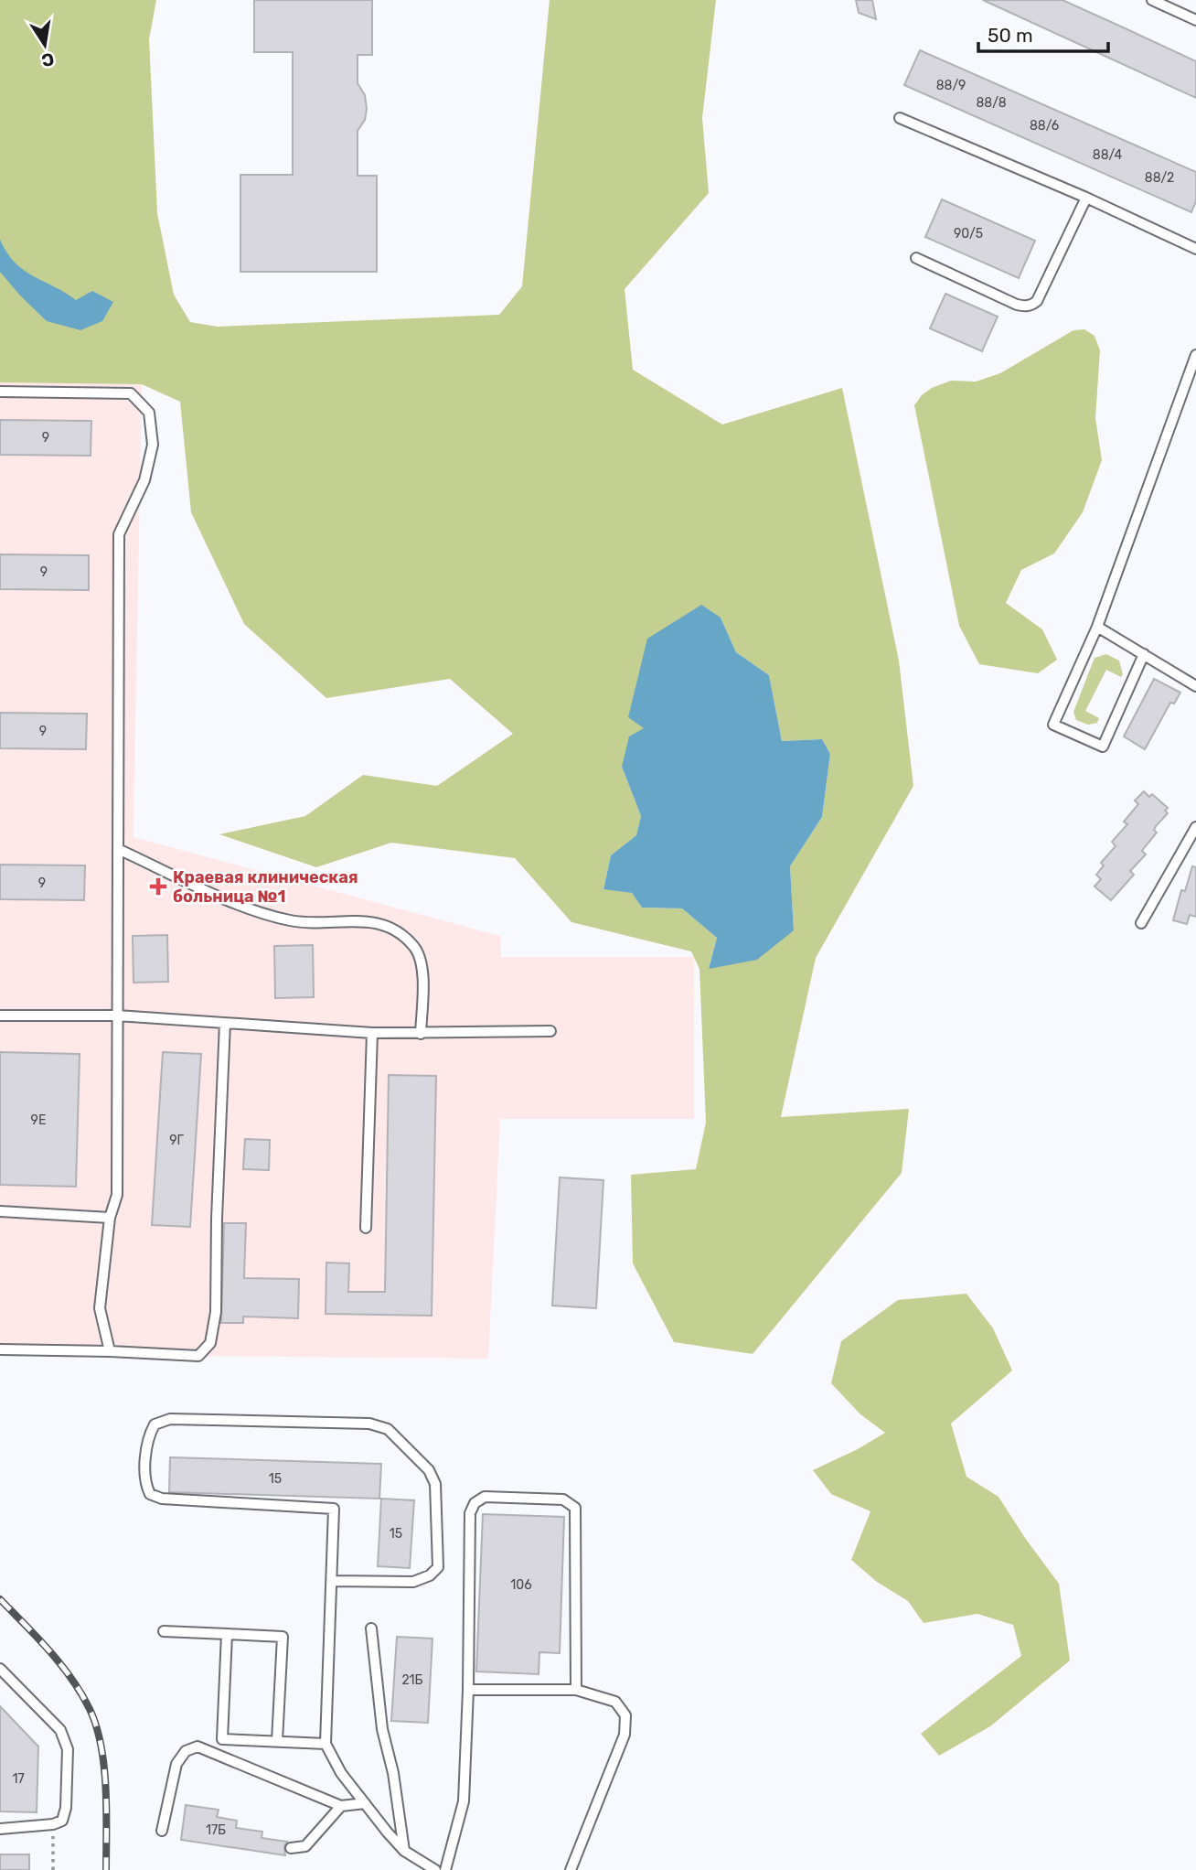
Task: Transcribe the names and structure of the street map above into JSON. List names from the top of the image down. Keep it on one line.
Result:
{"places":{"health":["Краевая клиническая больница №1"]},"house_numbers":["88/9","88/8","88/6","88/4","88/2","90/5","9","9","9","9","9Е","9Г","15","15","106","21Б","17","17Б"],"scale_bar":"50 m","north":"bottom"}
